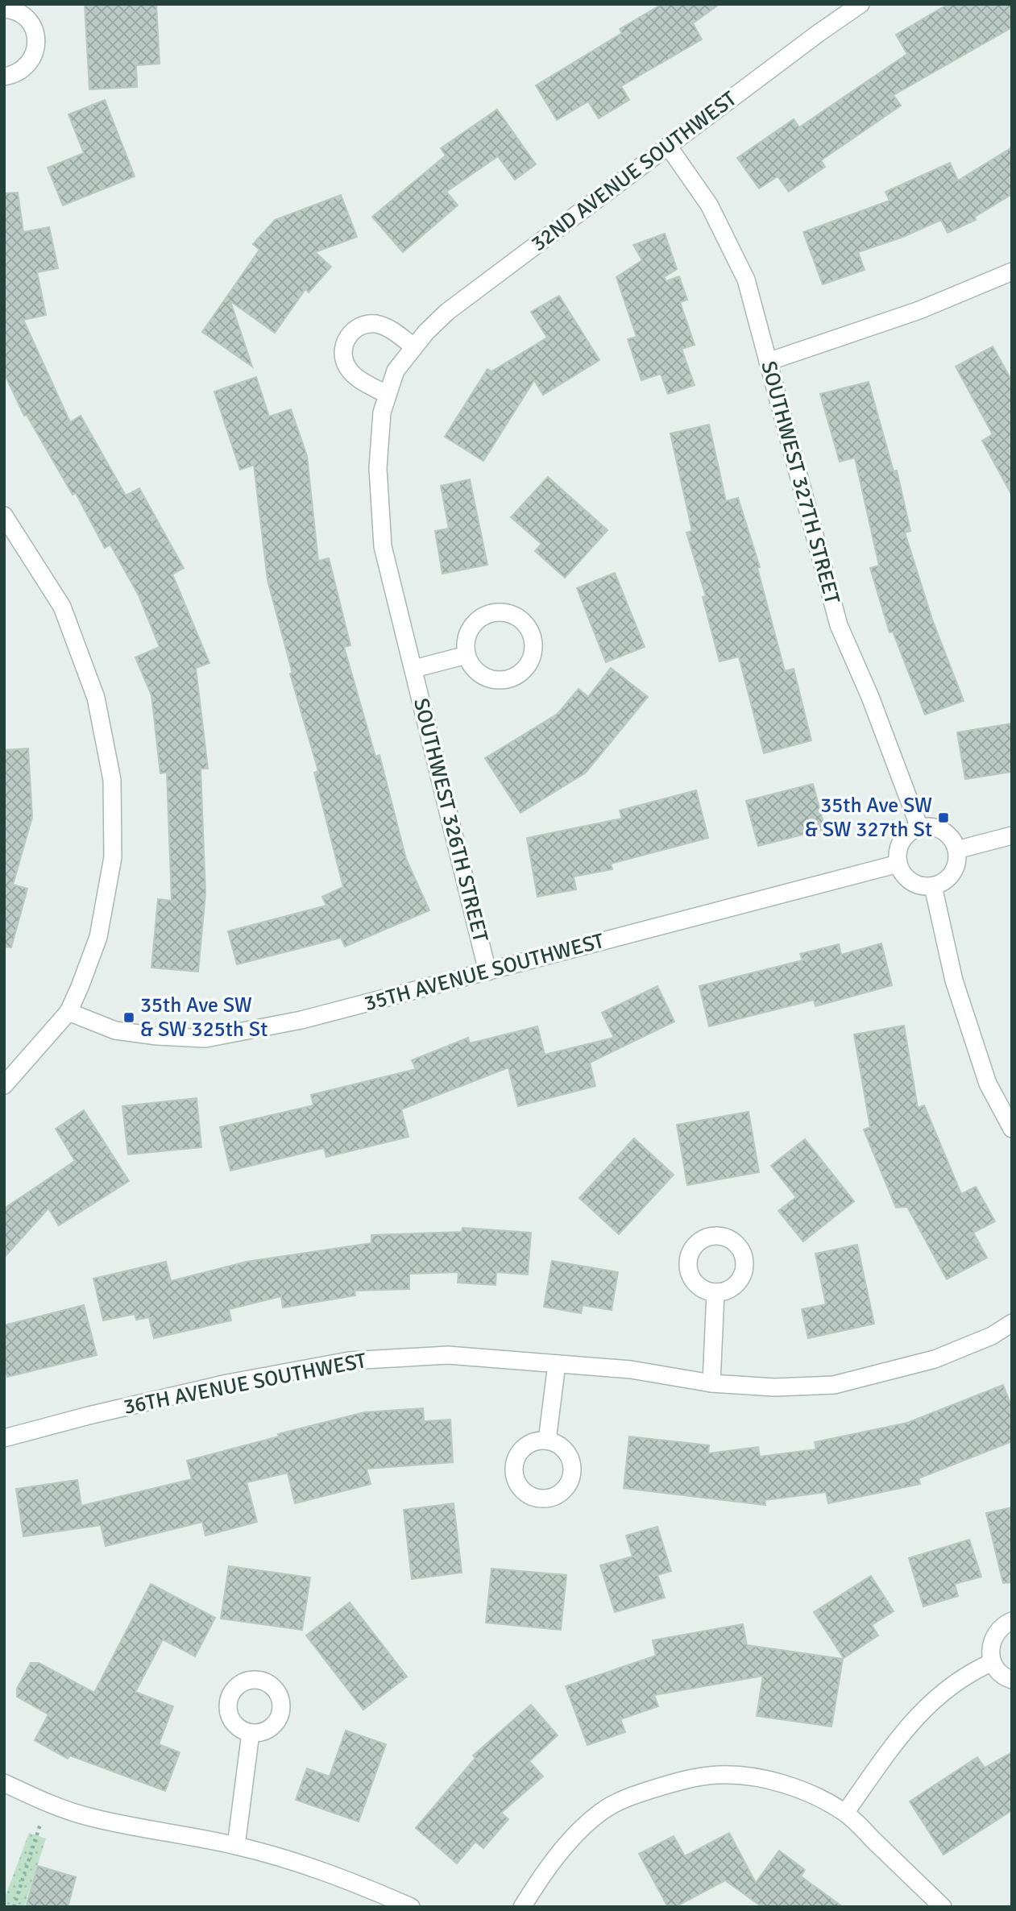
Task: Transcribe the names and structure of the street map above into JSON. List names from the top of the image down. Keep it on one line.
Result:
{"streets":{"street":["32ND AVENUE SOUTHWEST","SOUTHWEST 327TH STREET","SOUTHWEST 326TH STREET","35TH AVENUE SOUTHWEST","36TH AVENUE SOUTHWEST"]},"crossings":[["32ND AVENUE SOUTHWEST","SOUTHWEST 327TH STREET"],["32ND AVENUE SOUTHWEST","SOUTHWEST 326TH STREET"],["SOUTHWEST 327TH STREET","35TH AVENUE SOUTHWEST"],["SOUTHWEST 326TH STREET","35TH AVENUE SOUTHWEST"]],"places":{"transit":["35th Ave SW & SW 327th St","35th Ave SW & SW 325th St"]}}
